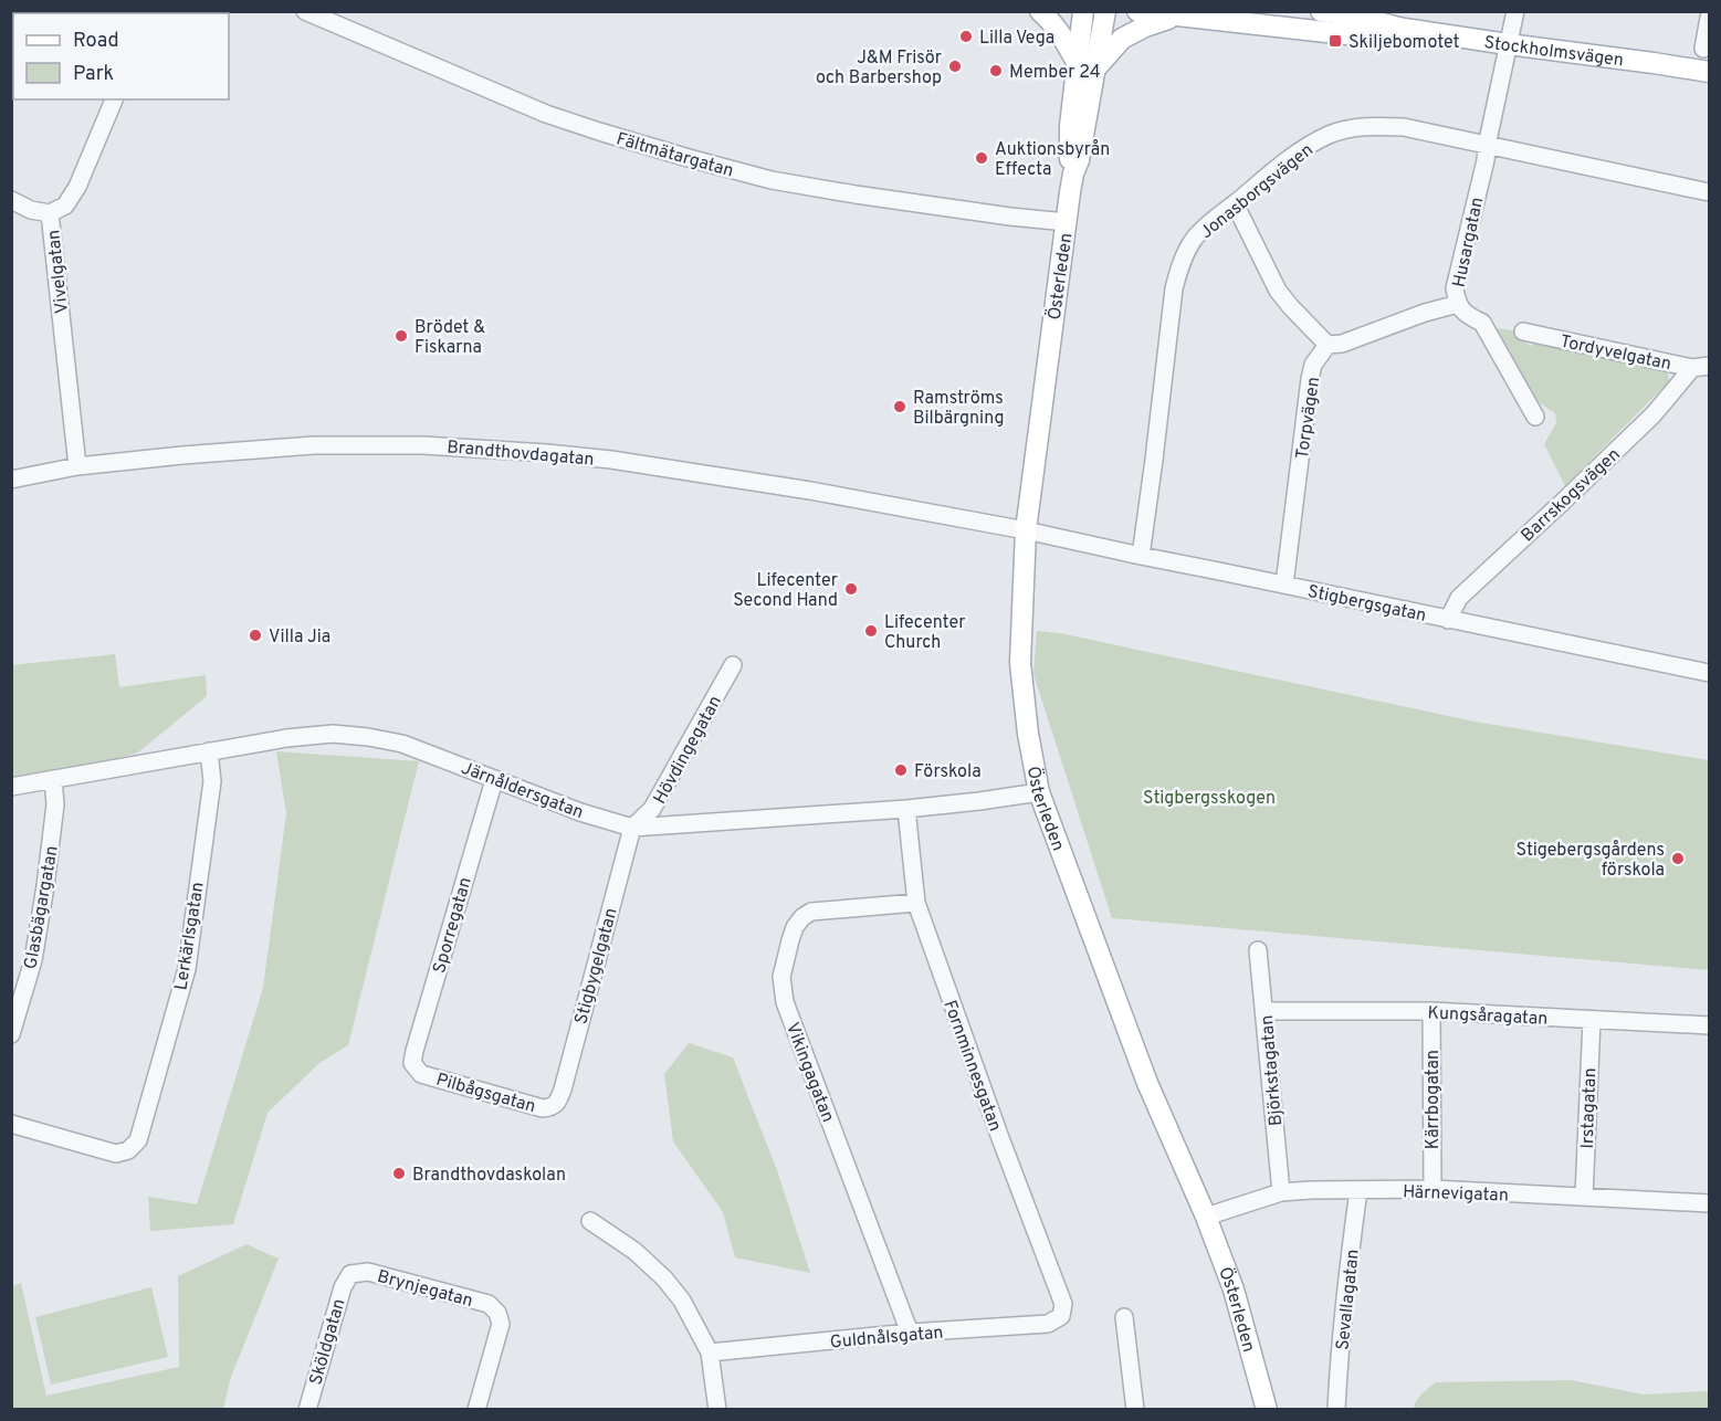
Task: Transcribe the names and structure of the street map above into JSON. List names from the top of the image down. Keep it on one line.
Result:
{"streets":{"main road":["Stockholmsvägen","Österleden"],"street":["Fältmätargatan","Jonasborgsvägen","Husargatan","Vivelgatan","Tordyvelgatan","Torpvägen","Brandthovdagatan","Barrskogsvägen","Stigbergsgatan","Hövdingegatan","Järnåldersgatan","Glasbägargatan","Sporregatan","Lerkärlsgatan","Stigbygelgatan","Kungsåragatan","Fornminnesgatan","Björkstagatan","Vikingagatan","Pilbågsgatan","Kärrbogatan","Irstagatan","Härnevigatan","Brynjegatan","Sevallagatan","Guldnålsgatan","Sköldgatan"]},"crossings":[["Stockholmsvägen","Husargatan"],["Fältmätargatan","Österleden"],["Jonasborgsvägen","Husargatan"],["Jonasborgsvägen","Stigbergsgatan"],["Vivelgatan","Brandthovdagatan"],["Österleden","Brandthovdagatan"],["Österleden","Stigbergsgatan"],["Österleden","Järnåldersgatan"],["Österleden","Härnevigatan"],["Tordyvelgatan","Barrskogsvägen"],["Torpvägen","Stigbergsgatan"],["Brandthovdagatan","Stigbergsgatan"],["Barrskogsvägen","Stigbergsgatan"],["Hövdingegatan","Järnåldersgatan"],["Hövdingegatan","Stigbygelgatan"],["Järnåldersgatan","Glasbägargatan"],["Järnåldersgatan","Sporregatan"],["Järnåldersgatan","Lerkärlsgatan"],["Järnåldersgatan","Stigbygelgatan"],["Järnåldersgatan","Fornminnesgatan"],["Sporregatan","Pilbågsgatan"],["Stigbygelgatan","Pilbågsgatan"],["Kungsåragatan","Björkstagatan"],["Kungsåragatan","Kärrbogatan"],["Kungsåragatan","Irstagatan"],["Fornminnesgatan","Vikingagatan"],["Fornminnesgatan","Guldnålsgatan"],["Björkstagatan","Härnevigatan"],["Vikingagatan","Guldnålsgatan"],["Kärrbogatan","Härnevigatan"],["Irstagatan","Härnevigatan"],["Härnevigatan","Sevallagatan"],["Brynjegatan","Sköldgatan"]],"parks":["Stigbergsskogen"],"places":{"other":["Lilla Vega","J&M Frisör och Barbershop","Member 24","Auktionsbyrån Effecta","Brödet & Fiskarna","Ramströms Bilbärgning","Lifecenter Second Hand","Lifecenter Church","Villa Jia","Förskola","Stigebergsgårdens förskola","Brandthovdaskolan"],"transit":["Skiljebomotet"]},"legend":["Road","Park"]}
